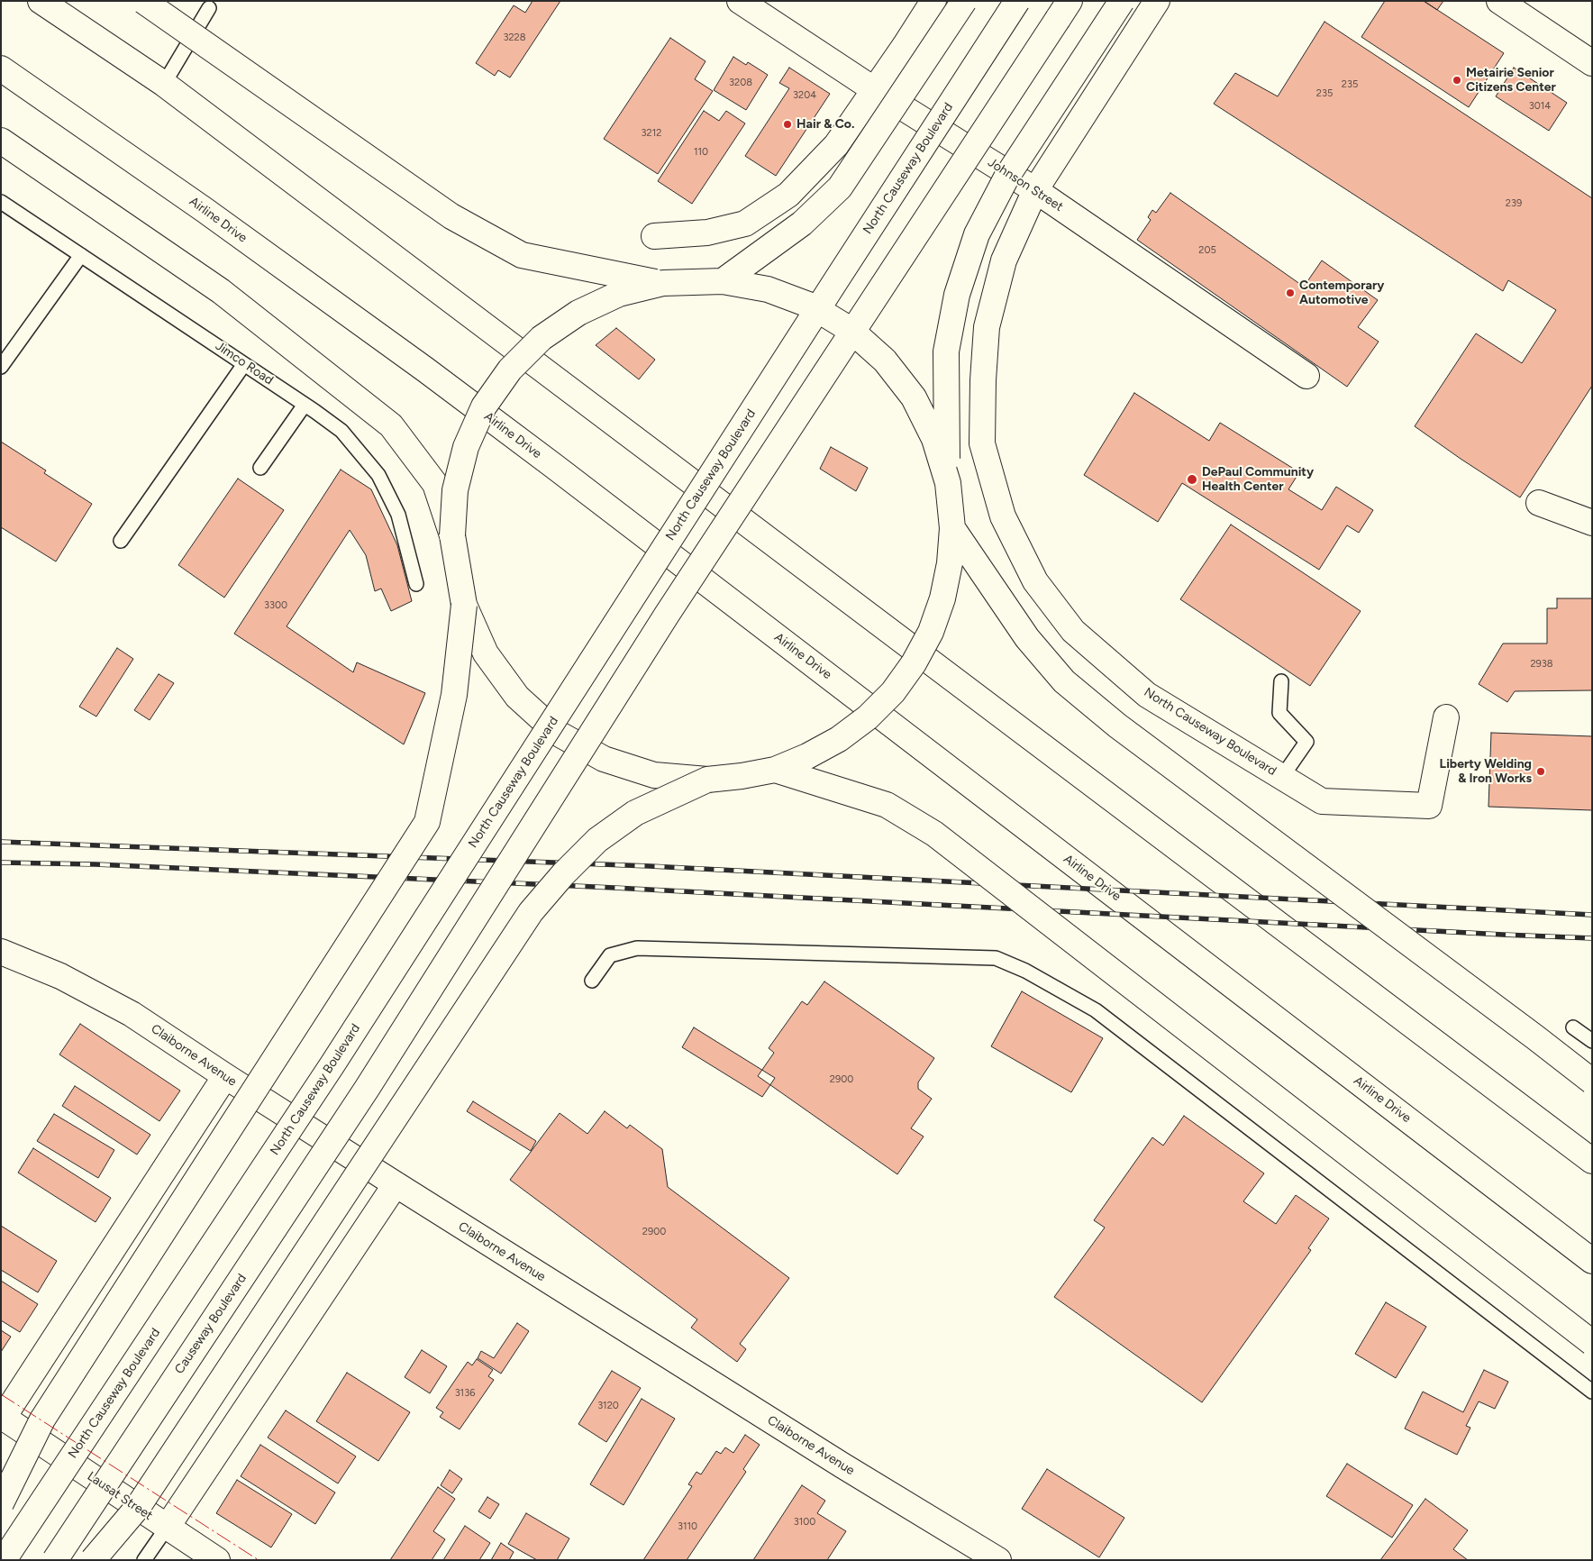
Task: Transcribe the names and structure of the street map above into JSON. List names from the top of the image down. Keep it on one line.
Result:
{"streets":{"main road":["North Causeway Boulevard","Johnson Street","Airline Drive","Claiborne Avenue","Causeway Boulevard","Lausat Street"],"lane":["Jimco Road"]},"crossings":[["North Causeway Boulevard","Johnson Street"]],"places":["Metairie Senior Citizens Center","Hair & Co.","Contemporary Automotive","DePaul Community Health Center","Liberty Welding & Iron Works"],"house_numbers":["3228","3208","235","235","3204","3014","3212","110","239","205","3300","2938","2900","2900","3136","3120","3100","3110"]}
